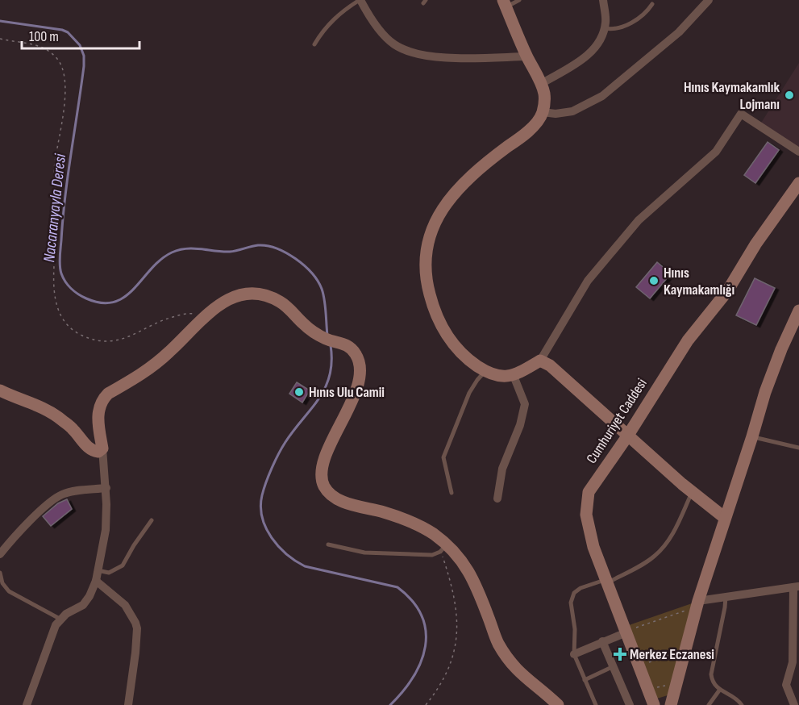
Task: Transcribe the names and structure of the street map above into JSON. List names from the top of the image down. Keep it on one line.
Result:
{"streets":{"street":["Cumhuriyet Caddesi"]},"water":["Nacaranyayla Deresi"],"places":{"other":["Hınıs Kaymakamlık Lojmanı","Hınıs Kaymakamlığı","Hınıs Ulu Camii"],"health":["Merkez Eczanesi"]},"scale_bar":"100 m"}
